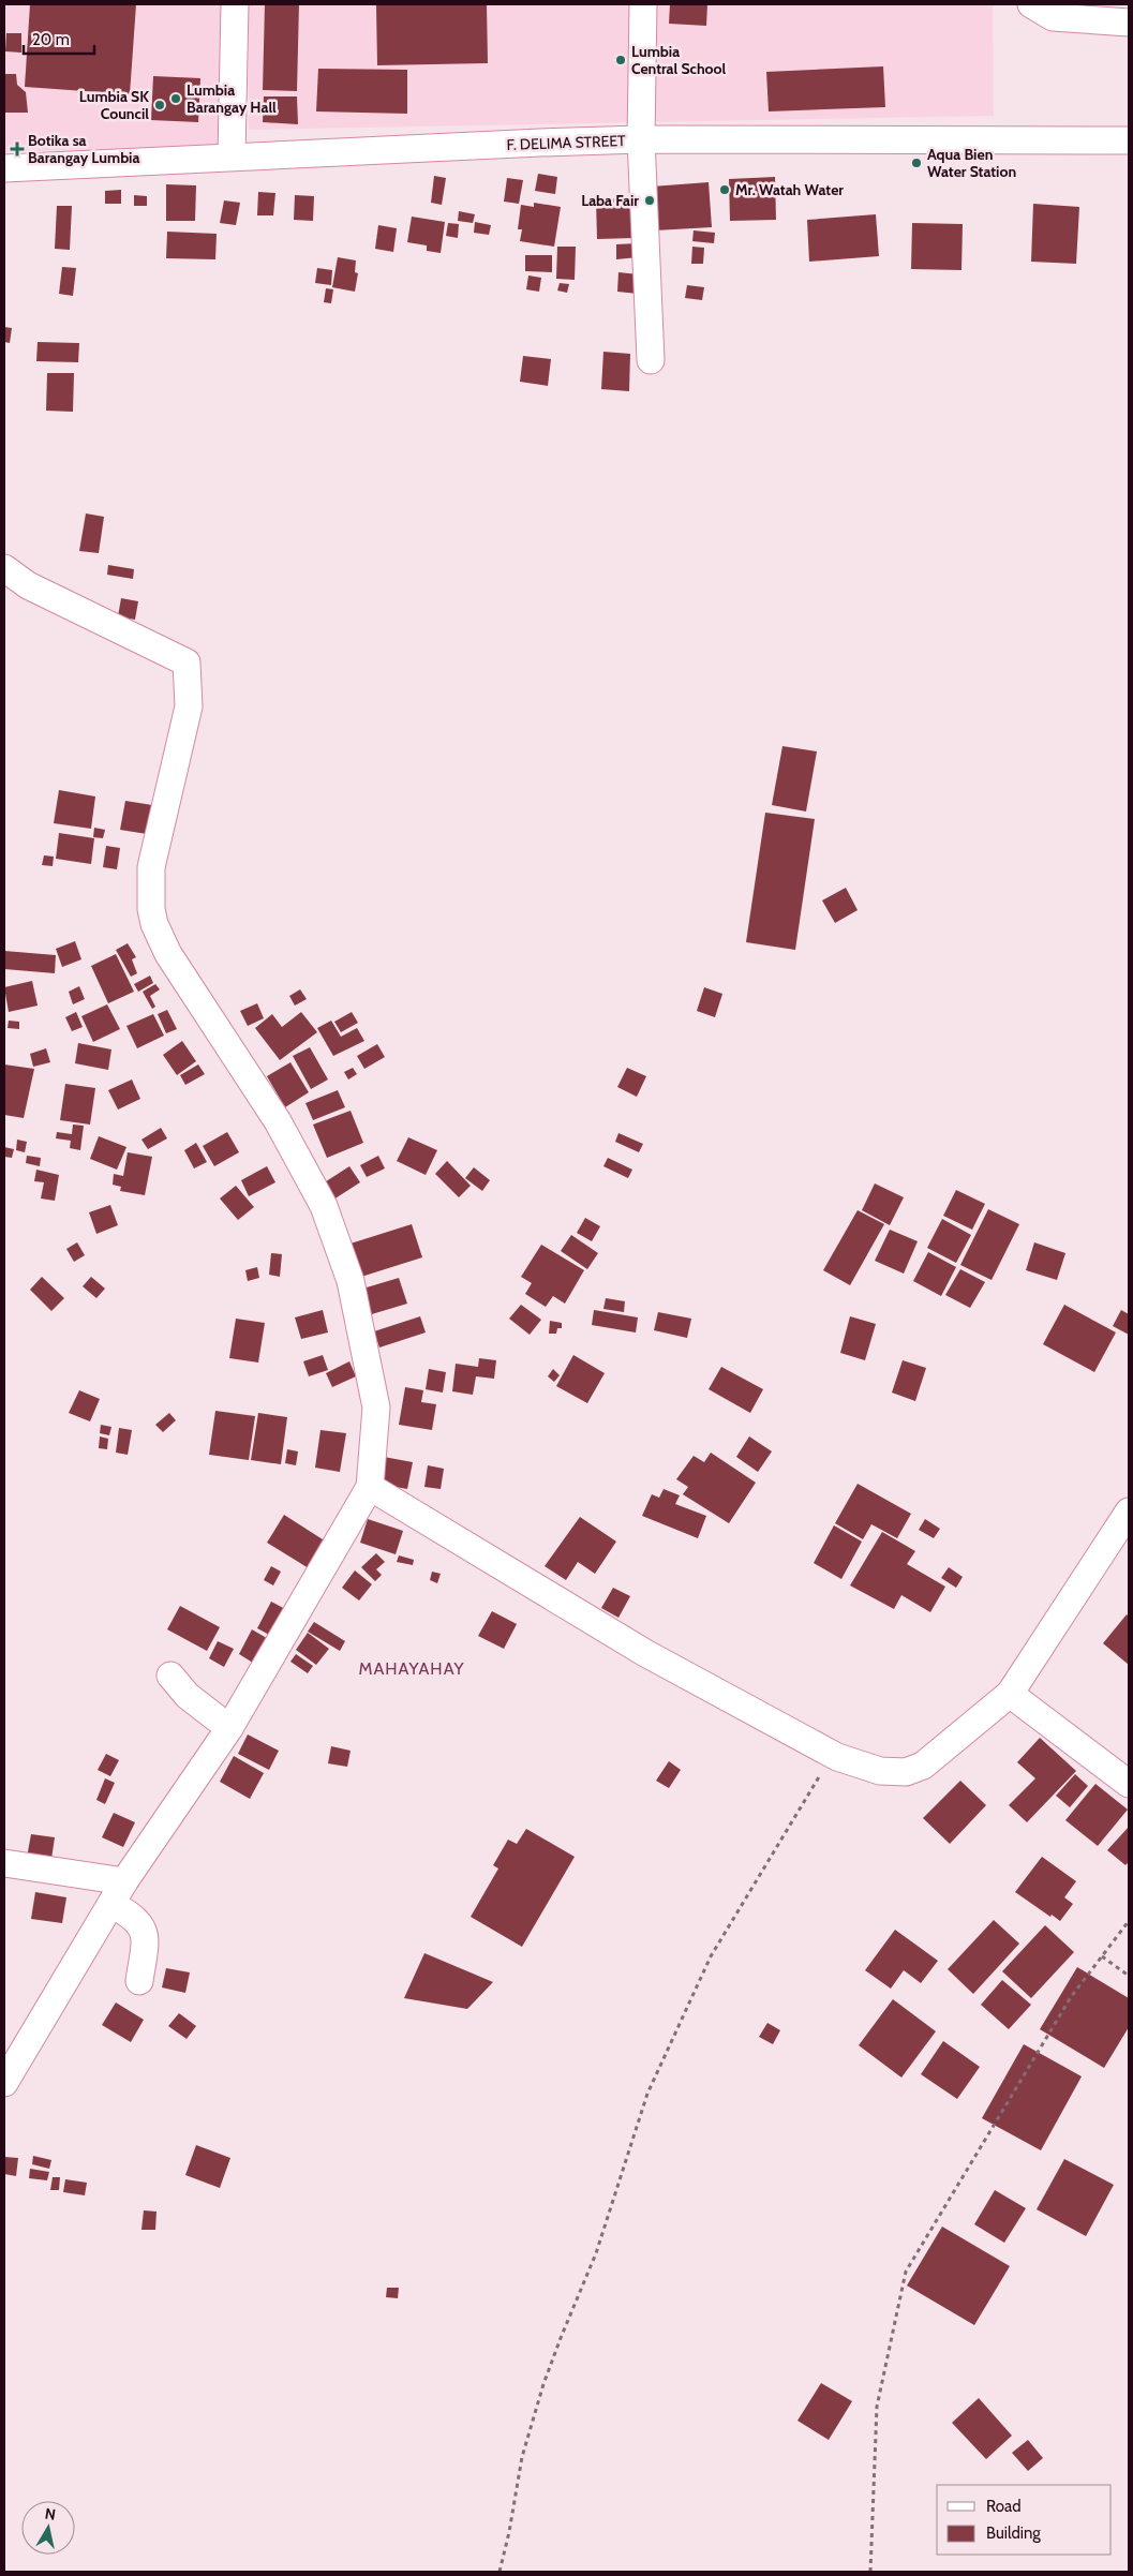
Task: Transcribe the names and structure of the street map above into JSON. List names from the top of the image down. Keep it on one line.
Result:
{"streets":{"street":["F. DELIMA STREET"]},"districts":["MAHAYAHAY"],"places":{"other":["Lumbia Central School","Lumbia Barangay Hall","Lumbia SK Council","Aqua Bien Water Station","Mr. Watah Water","Laba Fair"],"health":["Botika sa Barangay Lumbia"]},"legend":["Road","Building"],"scale_bar":"20 m","north":"top"}
